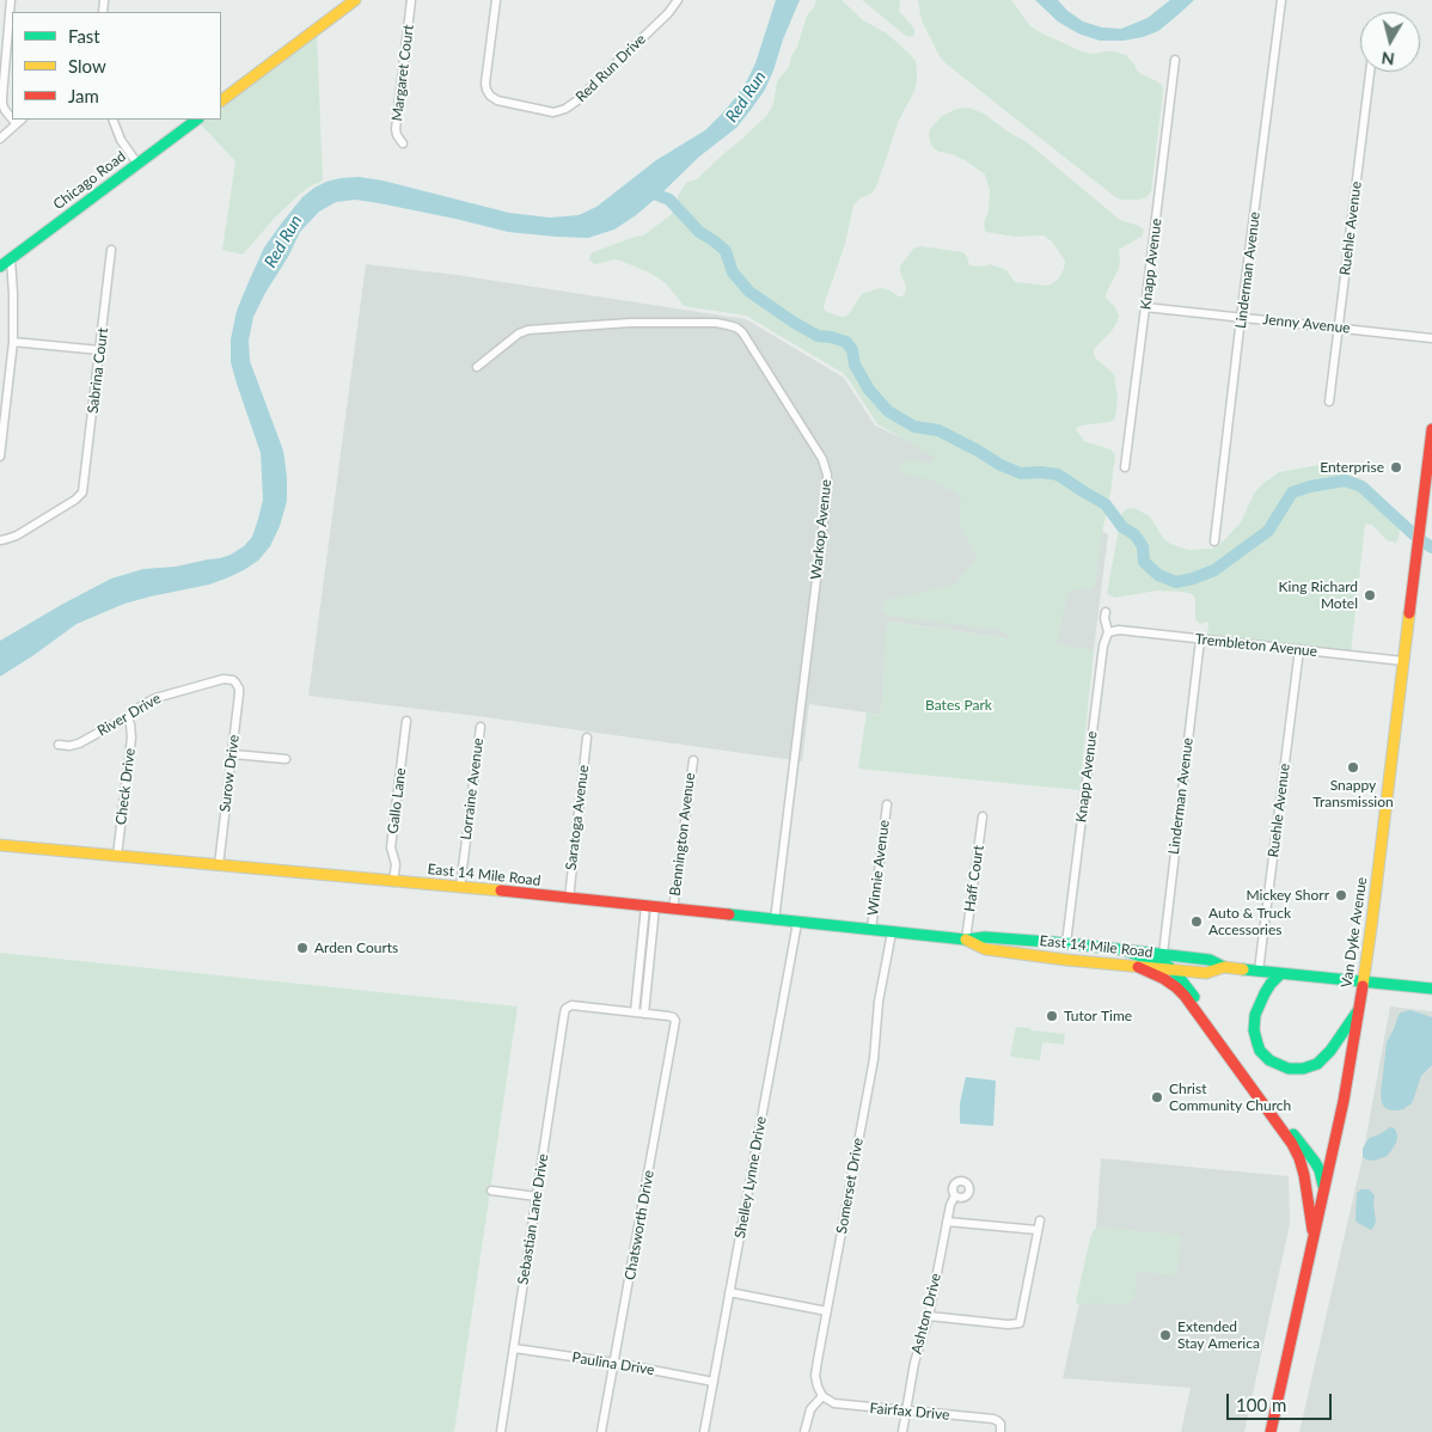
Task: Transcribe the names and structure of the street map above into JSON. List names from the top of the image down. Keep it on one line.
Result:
{"streets":{"main road":["Chicago Road","East 14 Mile Road","Van Dyke Avenue"],"street":["Red Run Drive","Margaret Court","Ruehle Avenue","Knapp Avenue","Linderman Avenue","Jenny Avenue","Sabrina Court","Warkop Avenue","Trembleton Avenue","River Drive","Surow Drive","Check Drive","Lorraine Avenue","Gallo Lane","Saratoga Avenue","Bennington Avenue","Winnie Avenue","Haff Court","Shelley Lynne Drive","Somerset Drive","Sebastian Lane Drive","Chatsworth Drive","Ashton Drive","Paulina Drive","Fairfax Drive"]},"crossings":[["Ruehle Avenue","Jenny Avenue"],["Ruehle Avenue","Trembleton Avenue"],["Ruehle Avenue","East 14 Mile Road"],["Knapp Avenue","Jenny Avenue"],["Knapp Avenue","Trembleton Avenue"],["Knapp Avenue","East 14 Mile Road"],["Linderman Avenue","Jenny Avenue"],["Linderman Avenue","Trembleton Avenue"],["Linderman Avenue","East 14 Mile Road"],["Warkop Avenue","East 14 Mile Road"],["Trembleton Avenue","Van Dyke Avenue"],["River Drive","Surow Drive"],["River Drive","Check Drive"],["Surow Drive","East 14 Mile Road"],["Check Drive","East 14 Mile Road"],["Lorraine Avenue","East 14 Mile Road"],["Gallo Lane","East 14 Mile Road"],["Saratoga Avenue","East 14 Mile Road"],["Bennington Avenue","East 14 Mile Road"],["Winnie Avenue","East 14 Mile Road"],["East 14 Mile Road","Haff Court"],["East 14 Mile Road","Van Dyke Avenue"],["East 14 Mile Road","Shelley Lynne Drive"],["East 14 Mile Road","Somerset Drive"],["Shelley Lynne Drive","Paulina Drive"],["Somerset Drive","Fairfax Drive"],["Sebastian Lane Drive","Paulina Drive"],["Chatsworth Drive","Paulina Drive"],["Ashton Drive","Fairfax Drive"]],"water":["Red Run"],"parks":["Bates Park"],"places":["Enterprise","King Richard Motel","Snappy Transmission","Mickey Shorr","Auto & Truck Accessories","Arden Courts","Tutor Time","Christ Community Church","Extended Stay America"],"legend":["Fast","Slow","Jam"],"scale_bar":"100 m","north":"bottom"}
